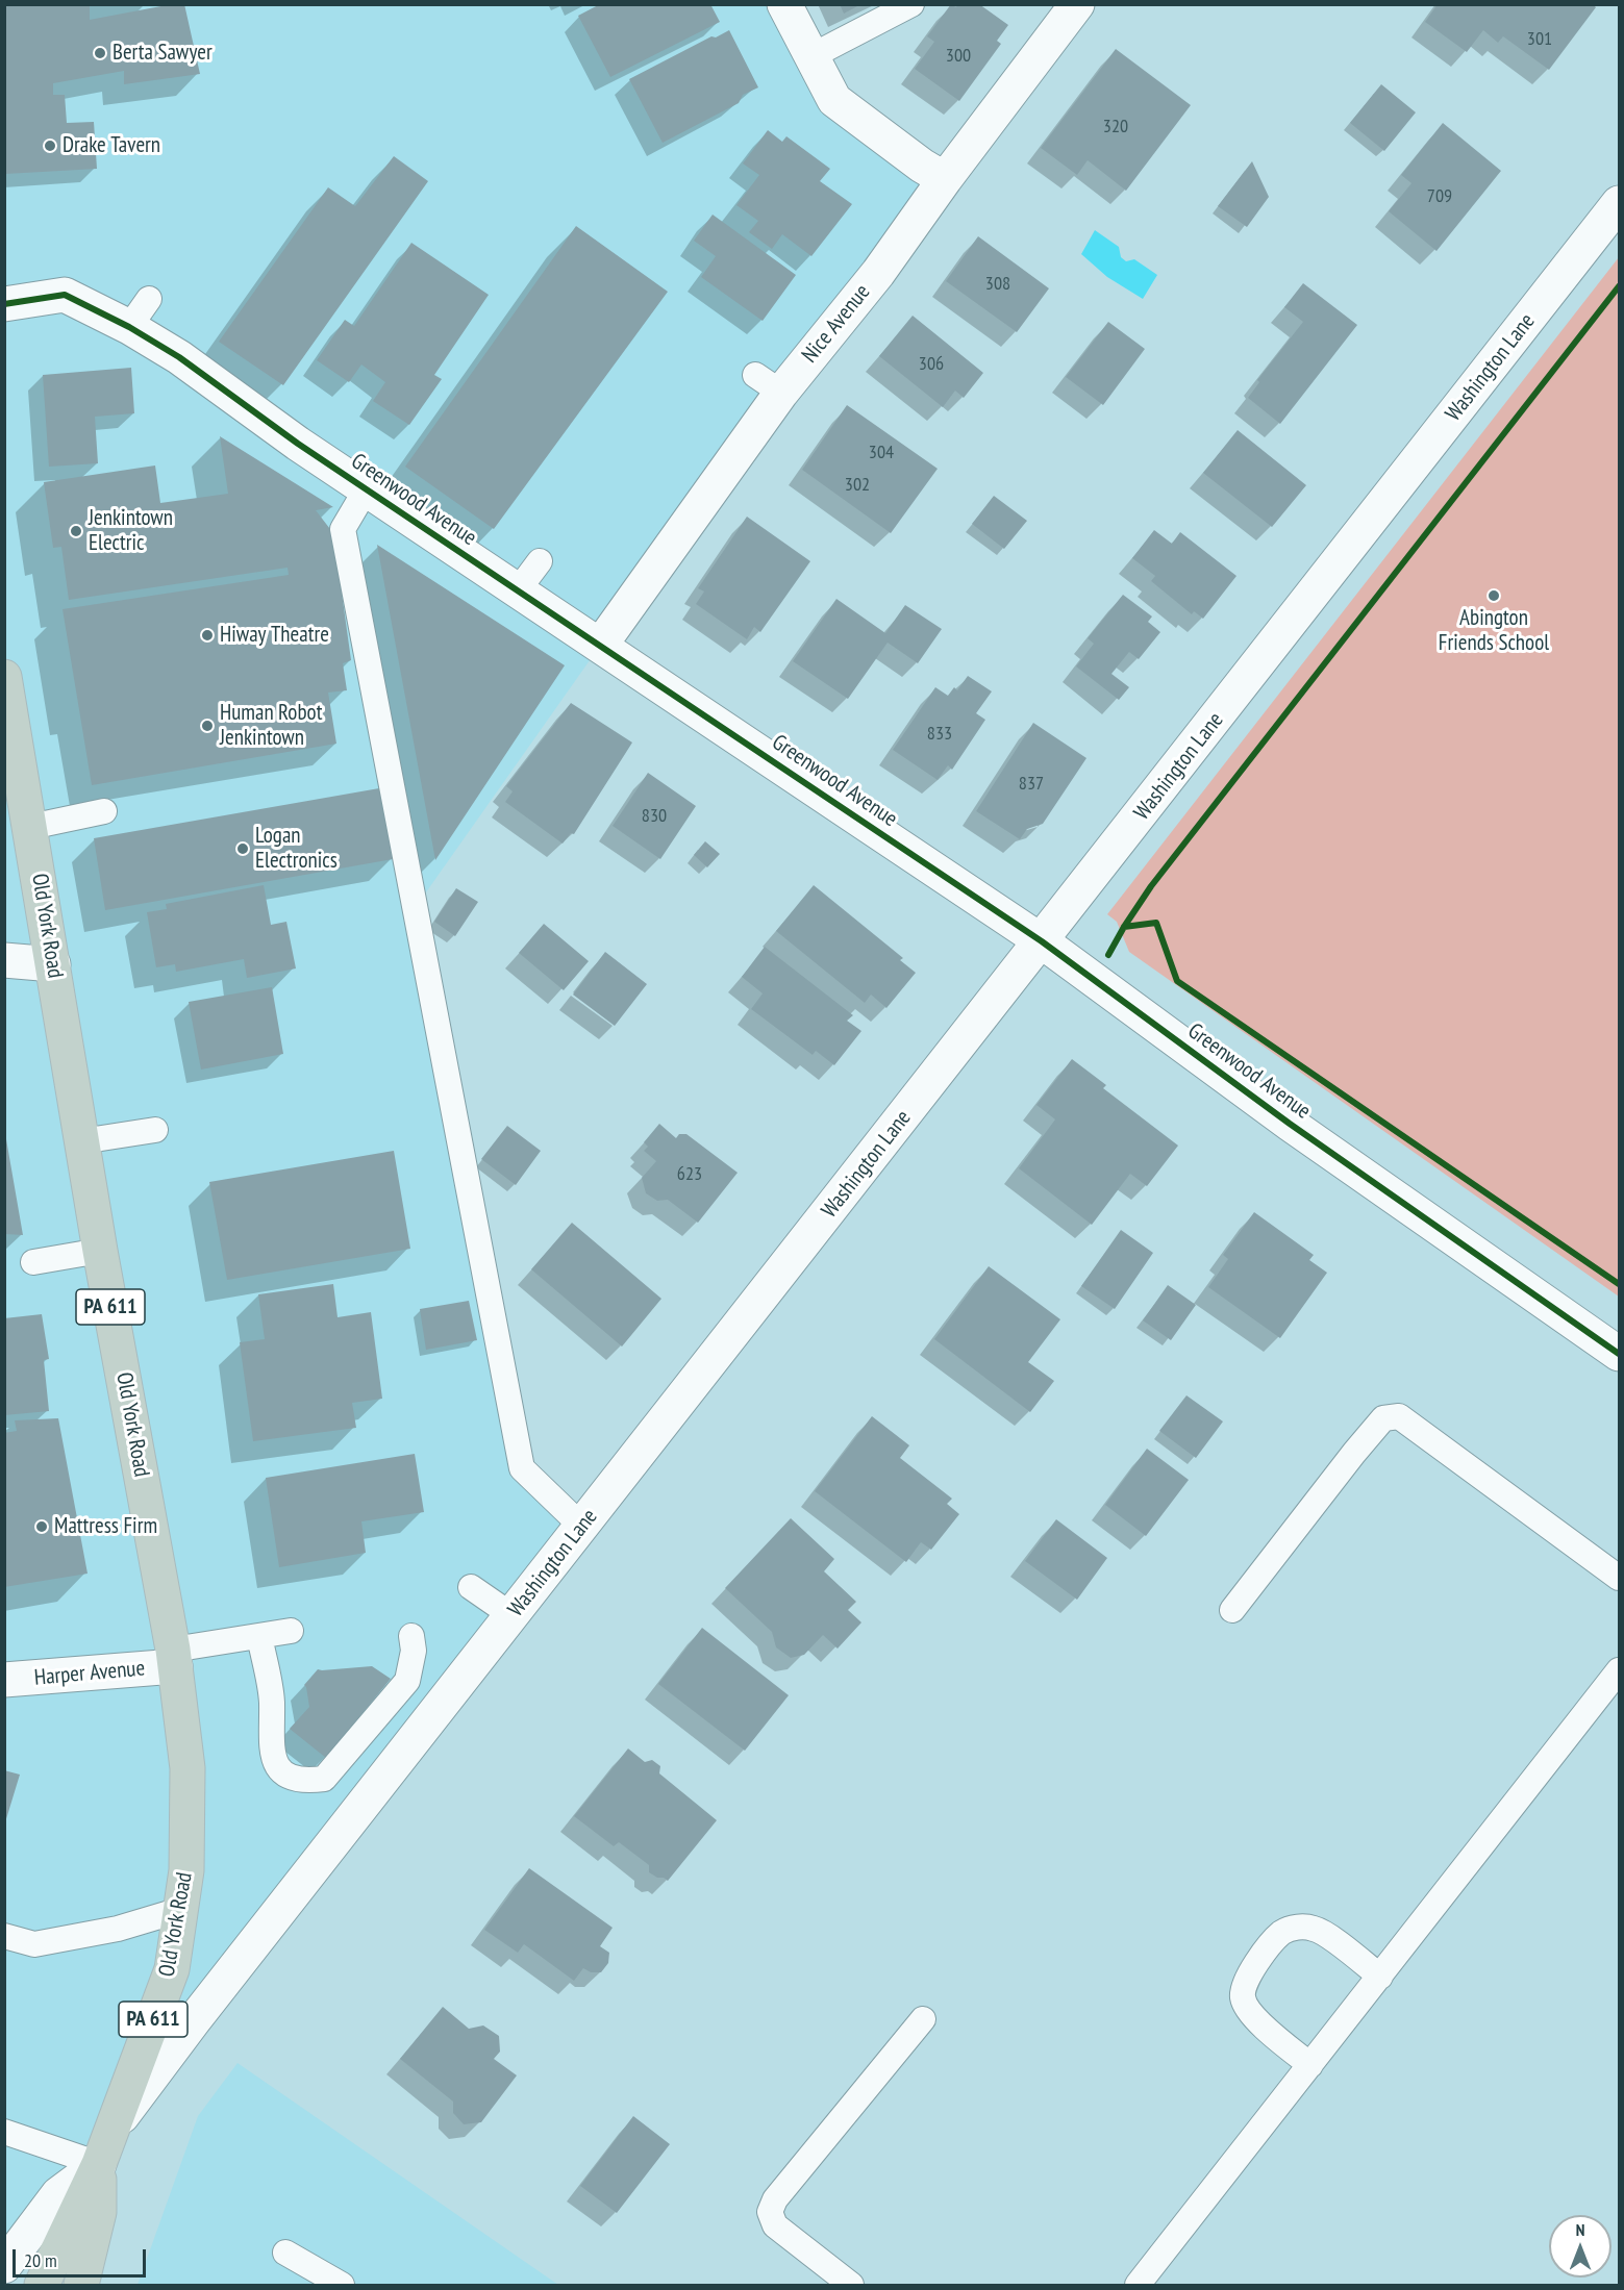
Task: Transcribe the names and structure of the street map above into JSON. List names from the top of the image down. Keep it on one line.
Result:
{"streets":{"highway":["Old York Road","PA 611"],"street":["Nice Avenue","Washington Lane","Greenwood Avenue","Harper Avenue"]},"crossings":[["Nice Avenue","Greenwood Avenue"],["Washington Lane","Greenwood Avenue"],["Washington Lane","Old York Road"],["Old York Road","Harper Avenue"]],"places":["Berta Sawyer","Drake Tavern","Jenkintown Electric","Abington Friends School","Hiway Theatre","Human Robot Jenkintown","Logan Electronics","Mattress Firm"],"house_numbers":["301","300","320","709","308","306","304","302","833","837","830","623"],"scale_bar":"20 m","north":"top"}
